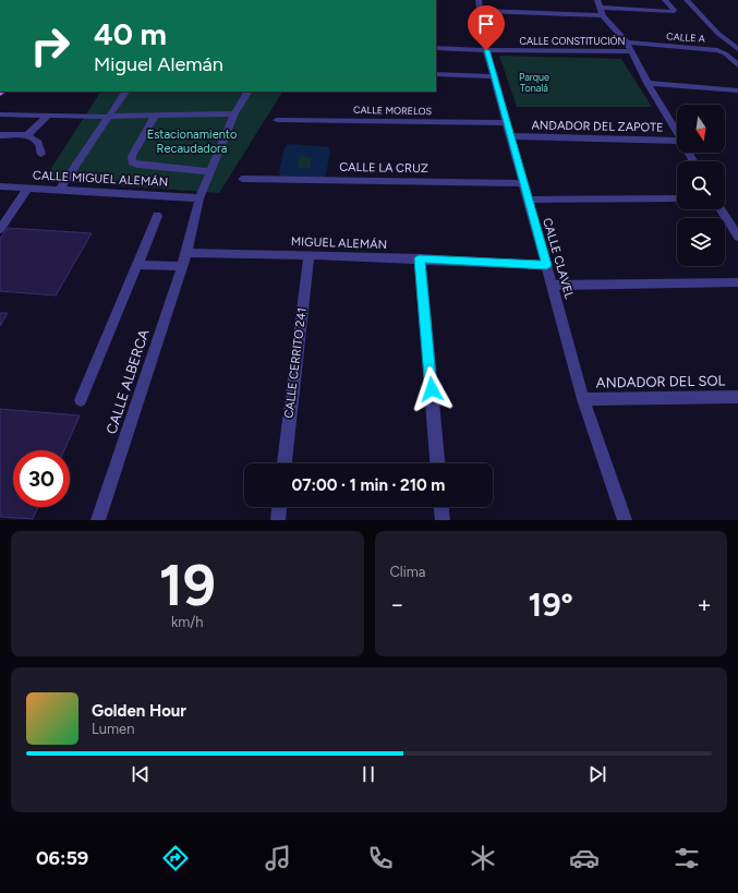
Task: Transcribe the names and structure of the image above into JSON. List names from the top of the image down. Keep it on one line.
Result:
{"streets":{"street":["CALLE A","CALLE CONSTITUCIÓN","CALLE MORELOS","ANDADOR DEL ZAPOTE","CALLE LA CRUZ","CALLE MIGUEL ALEMÁN","MIGUEL ALEMÁN","CALLE CLAVEL","CALLE CERRITO 241","CALLE ALBERCA","ANDADOR DEL SOL"]},"crossings":[["CALLE CONSTITUCIÓN","CALLE CLAVEL"],["CALLE MORELOS","CALLE CLAVEL"],["ANDADOR DEL ZAPOTE","CALLE CLAVEL"],["CALLE LA CRUZ","CALLE CLAVEL"],["MIGUEL ALEMÁN","CALLE CLAVEL"],["MIGUEL ALEMÁN","CALLE CERRITO 241"],["MIGUEL ALEMÁN","CALLE ALBERCA"],["CALLE CLAVEL","ANDADOR DEL SOL"]],"parks":["Parque Tonalá","Estacionamiento Recaudadora"],"north":"bottom","page":{"turn":["40 m","Miguel Alemán"],"limit":"30","trip":"07:00 · 1 min · 210 m","tile":[["19","km/h"],"Clima"],"heat":["−","19°","+"],"song":["Golden Hour","Lumen"],"tabs":"06:59"}}
